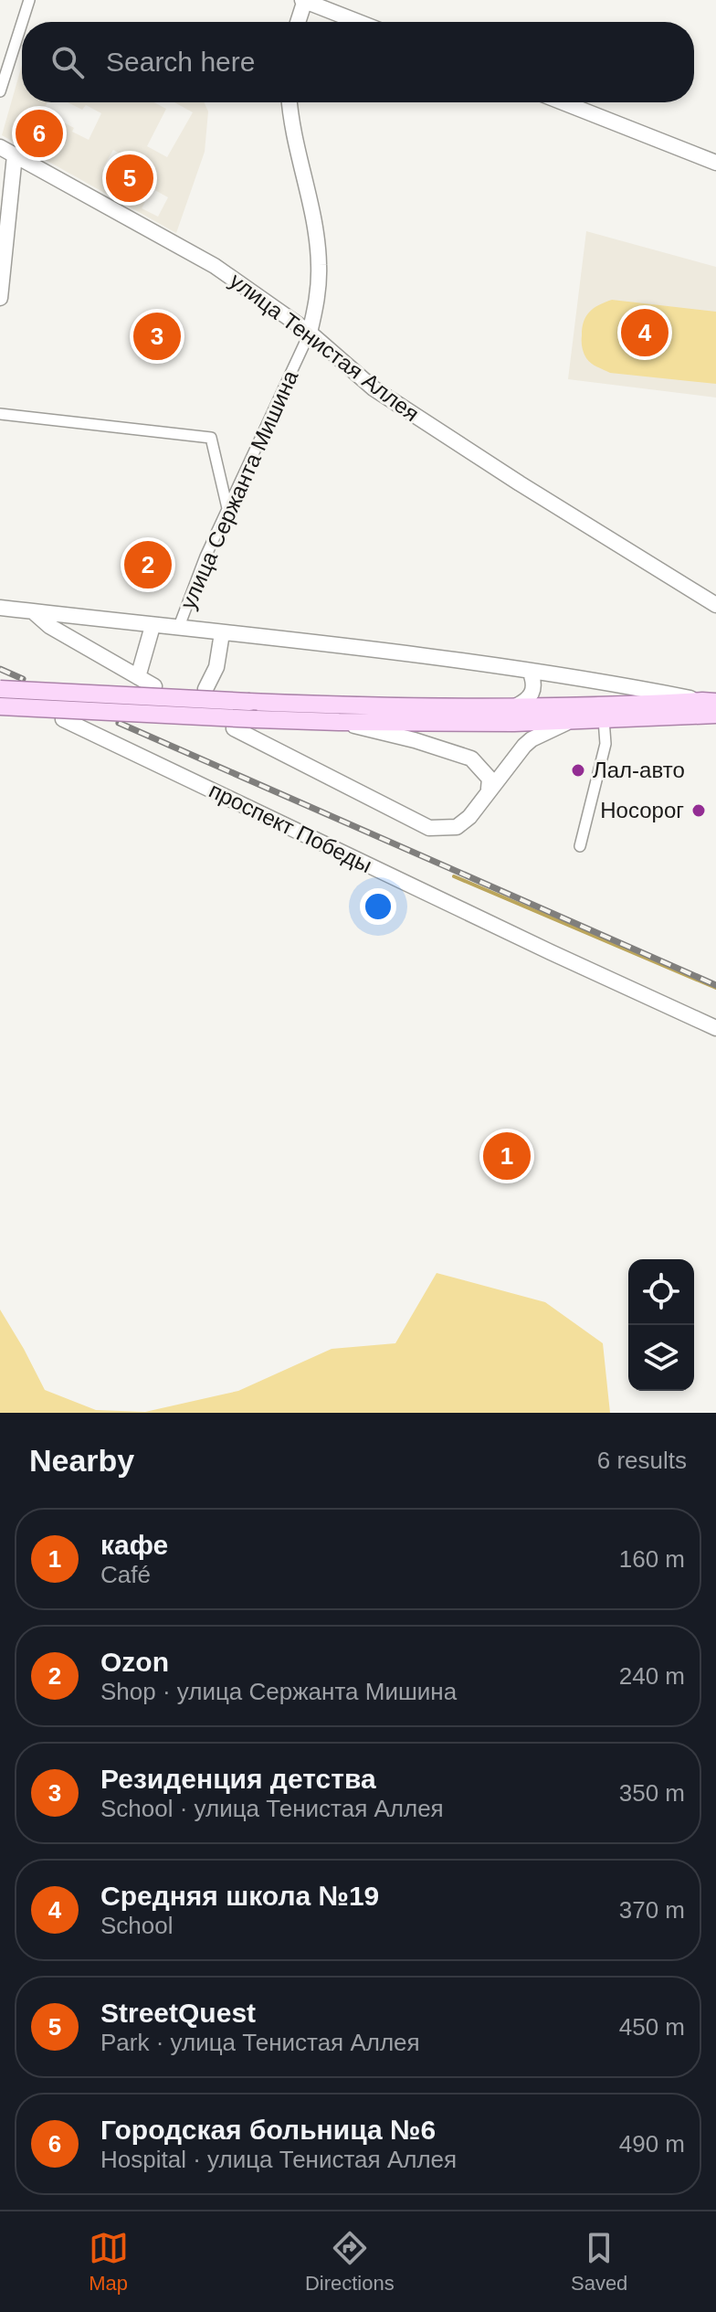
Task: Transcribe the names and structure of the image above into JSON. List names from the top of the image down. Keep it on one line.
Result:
{"streets":{"street":["улица Тенистая Аллея","улица Сержанта Мишина","проспект Победы"]},"crossings":[["улица Тенистая Аллея","улица Сержанта Мишина"]],"places":["Лал-авто","Носорог"],"page":{"search":"Search here","pins":["6","5","4","3","2","1"],"heading":["Nearby","6 results"],"list":[{"mark":"1","name":"кафе","note":"Café","value":"160 m"},{"mark":"2","name":"Ozon","note":"Shop · улица Сержанта Мишина","value":"240 m"},{"mark":"3","name":"Резиденция детства","note":"School · улица Тенистая Аллея","value":"350 m"},{"mark":"4","name":"Средняя школа №19","note":"School","value":"370 m"},{"mark":"5","name":"StreetQuest","note":"Park · улица Тенистая Аллея","value":"450 m"},{"mark":"6","name":"Городская больница №6","note":"Hospital · улица Тенистая Аллея","value":"490 m"}],"nav":["Map","Directions","Saved"]}}
